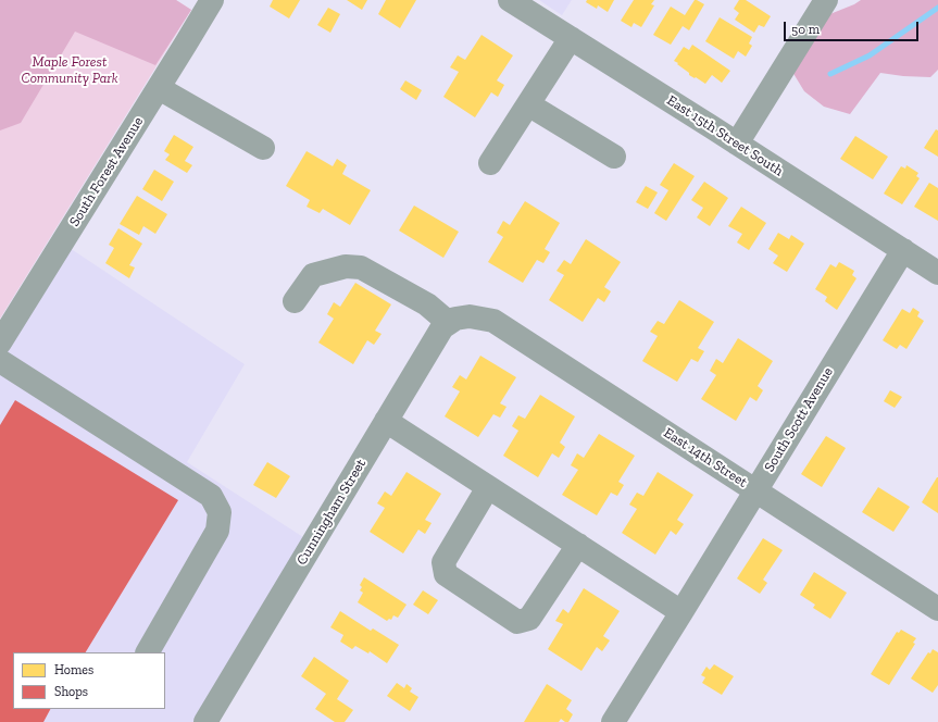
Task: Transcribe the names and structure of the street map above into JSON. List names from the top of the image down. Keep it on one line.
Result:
{"streets":{"street":["East 15th Street South","South Forest Avenue","South Scott Avenue","East 14th Street","Cunningham Street"]},"crossings":[["East 15th Street South","South Scott Avenue"],["South Scott Avenue","East 14th Street"],["East 14th Street","Cunningham Street"]],"parks":["Maple Forest Community Park"],"legend":["Homes","Shops"],"scale_bar":"50 m"}
